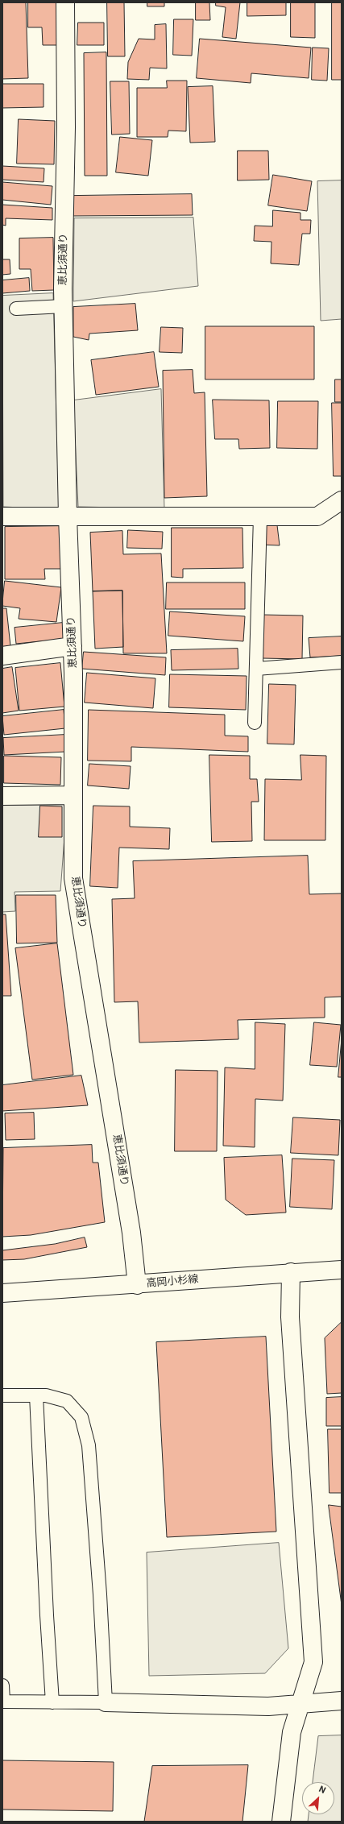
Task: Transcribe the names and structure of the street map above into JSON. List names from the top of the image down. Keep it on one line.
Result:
{"streets":{"street":["恵比須通り","高岡小杉線"]},"crossings":[["恵比須通り","高岡小杉線"]],"north":"top right"}
